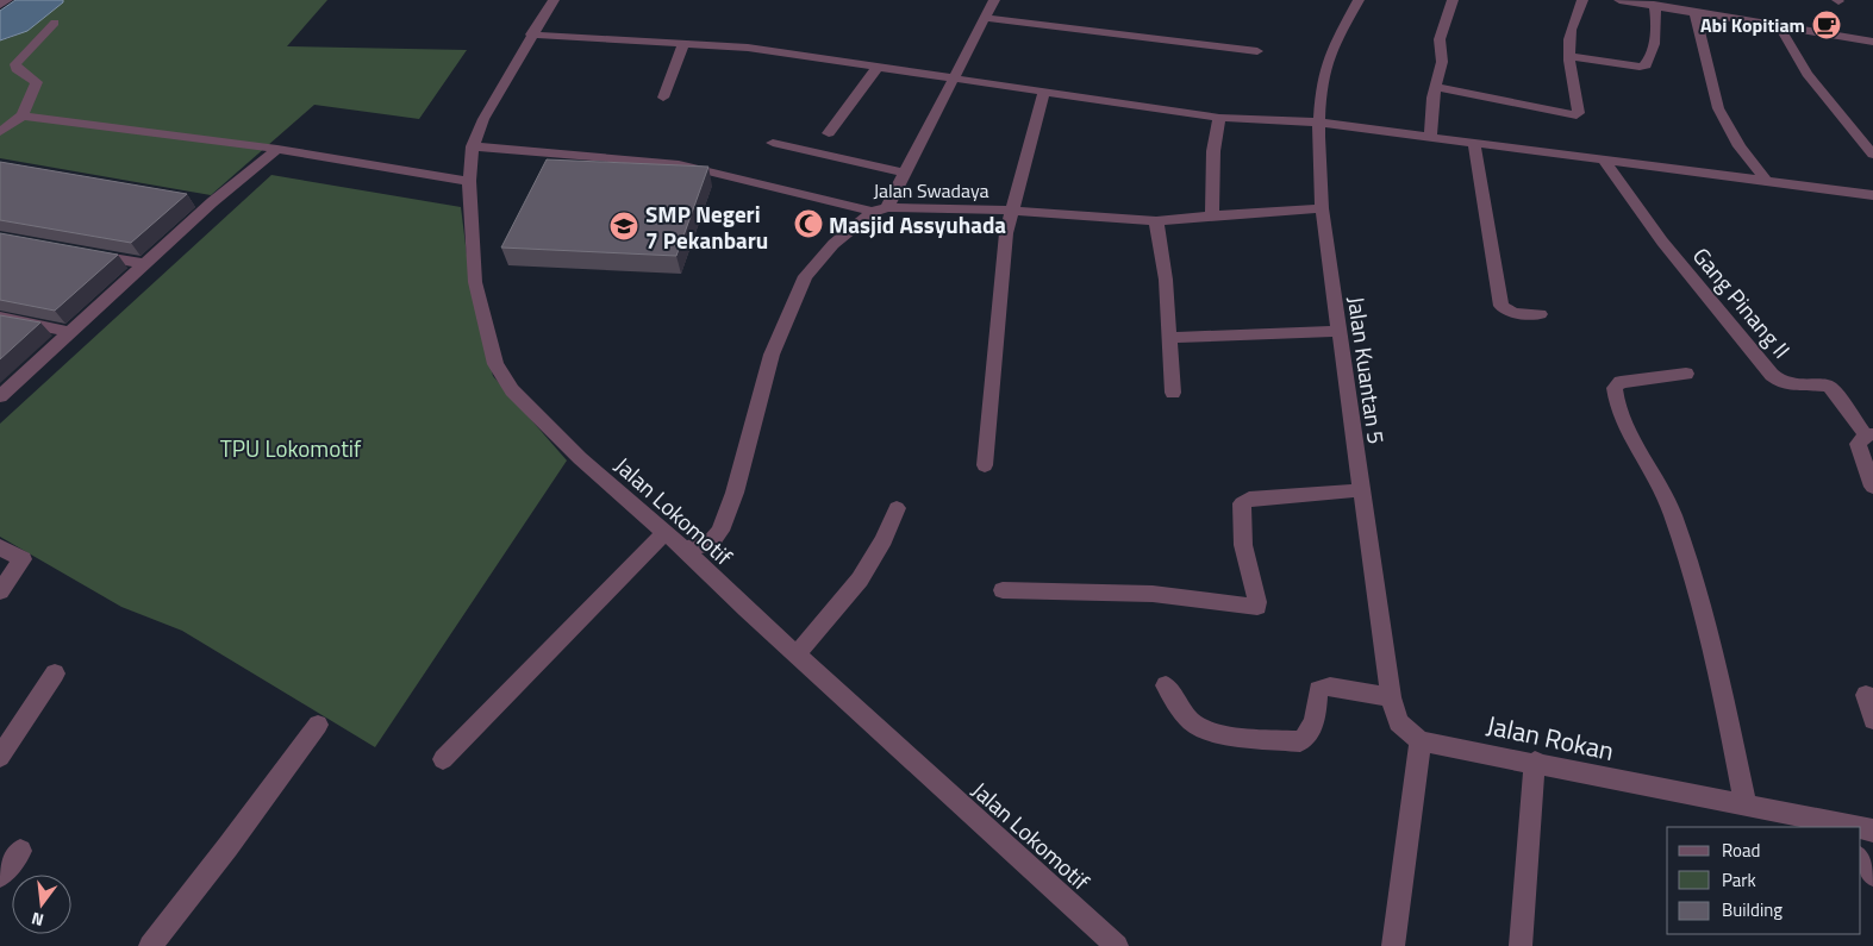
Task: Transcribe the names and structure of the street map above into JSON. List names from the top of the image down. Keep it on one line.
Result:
{"streets":{"street":["Jalan Swadaya","Gang Pinang II","Jalan Kuantan 5","Jalan Lokomotif","Jalan Rokan"]},"crossings":[["Jalan Swadaya","Jalan Kuantan 5"],["Jalan Swadaya","Jalan Lokomotif"],["Jalan Kuantan 5","Jalan Rokan"]],"parks":["TPU Lokomotif"],"places":{"cafe":["Abi Kopitiam"],"mosque":["Masjid Assyuhada"],"school or university":["SMP Negeri 7 Pekanbaru"]},"legend":["Road","Park","Building"],"north":"bottom"}
